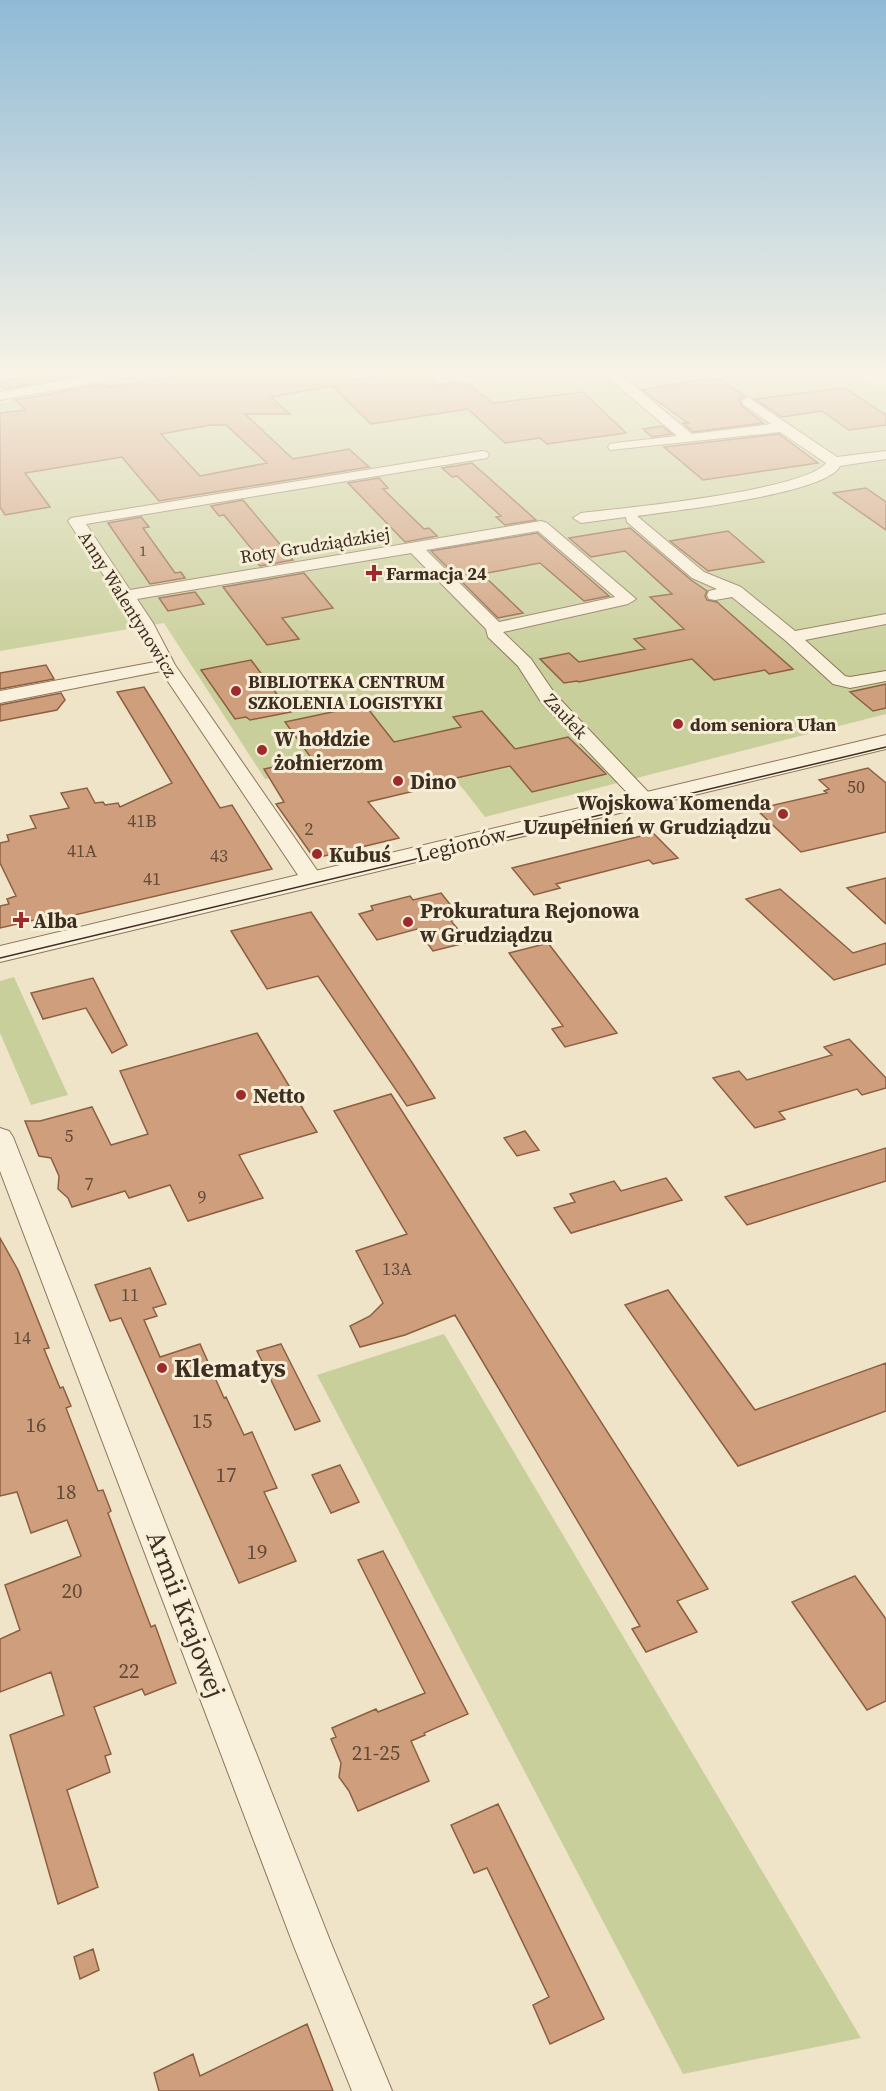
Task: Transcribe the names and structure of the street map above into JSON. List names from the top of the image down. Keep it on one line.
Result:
{"streets":{"street":["Roty Grudziądzkiej","Anny Walentynowicz","Zaułek","Legionów","Armii Krajowej"]},"crossings":[["Roty Grudziądzkiej","Anny Walentynowicz"],["Roty Grudziądzkiej","Zaułek"],["Anny Walentynowicz","Legionów"],["Zaułek","Legionów"]],"places":{"health":["Farmacja 24","Alba"],"other":["BIBLIOTEKA CENTRUM SZKOLENIA LOGISTYKI","dom seniora Ułan","W hołdzie żołnierzom","Dino","Wojskowa Komenda Uzupełnień w Grudziądzu","Kubuś","Prokuratura Rejonowa w Grudziądzu","Netto","Klematys"]},"house_numbers":["1","50","41B","2","41A","43","41","5","7","9","13A","11","14","15","16","17","18","19","20","22","21-25"]}
